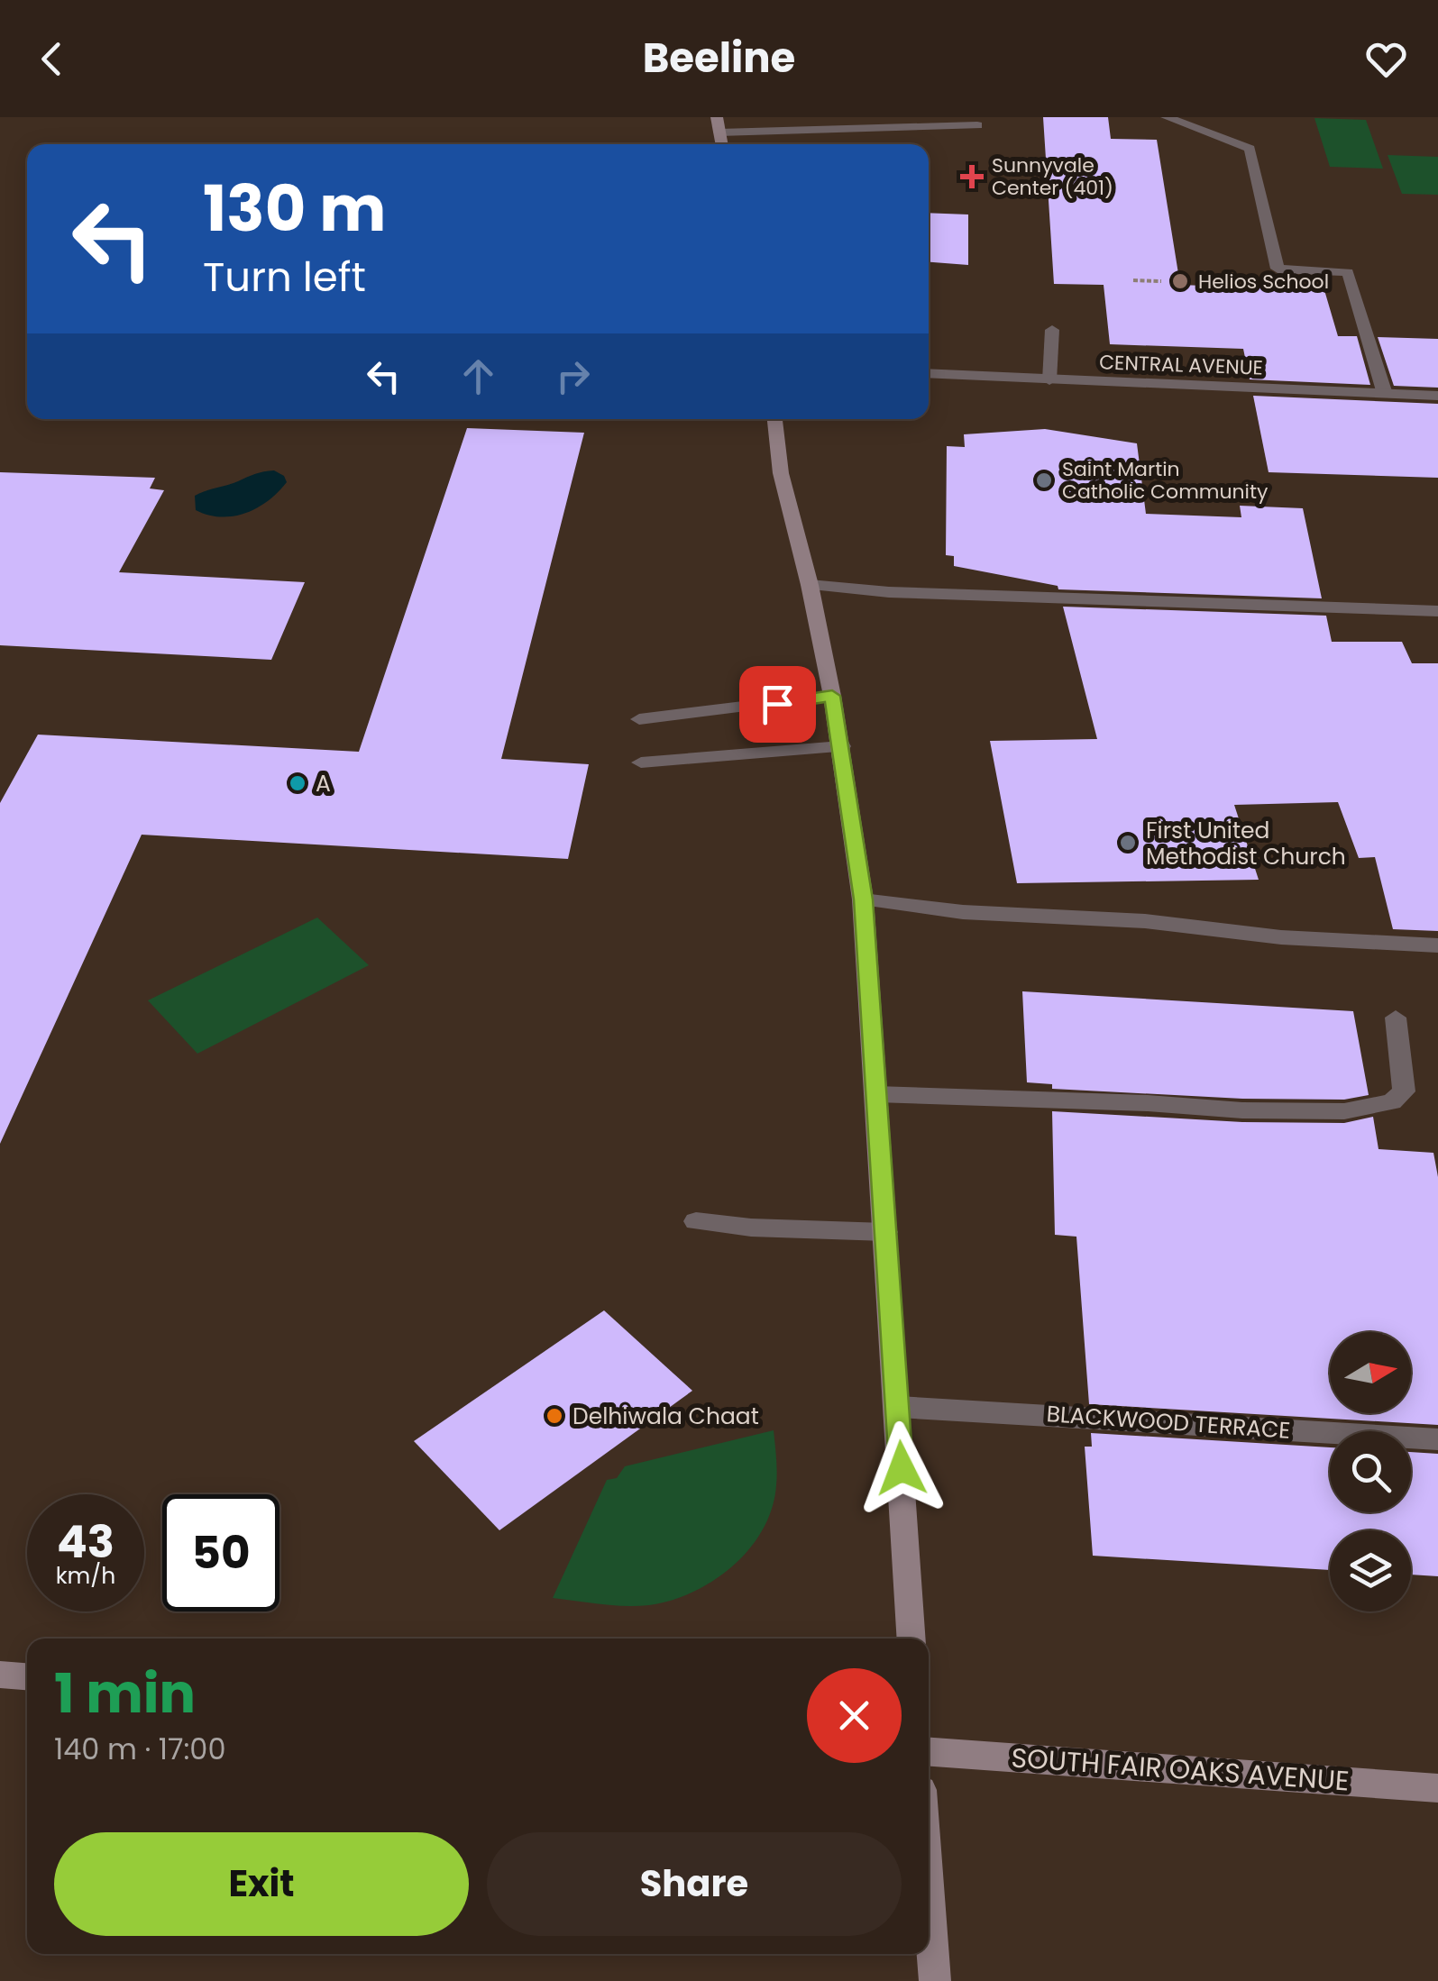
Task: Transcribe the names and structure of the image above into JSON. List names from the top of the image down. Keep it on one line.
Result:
{"streets":{"main road":["SOUTH FAIR OAKS AVENUE"],"street":["CENTRAL AVENUE","BLACKWOOD TERRACE"]},"places":{"health":["Sunnyvale Center (401)"],"other":["Helios School","Saint Martin Catholic Community","A","First United Methodist Church","Delhiwala Chaat"]},"north":"right","page":{"header":"Beeline","turn":["130 m","Turn left"],"speed":"43 km/h","limit":"50","heading":["1 min","140 m · 17:00"],"buttons":["Exit","Share"]}}
